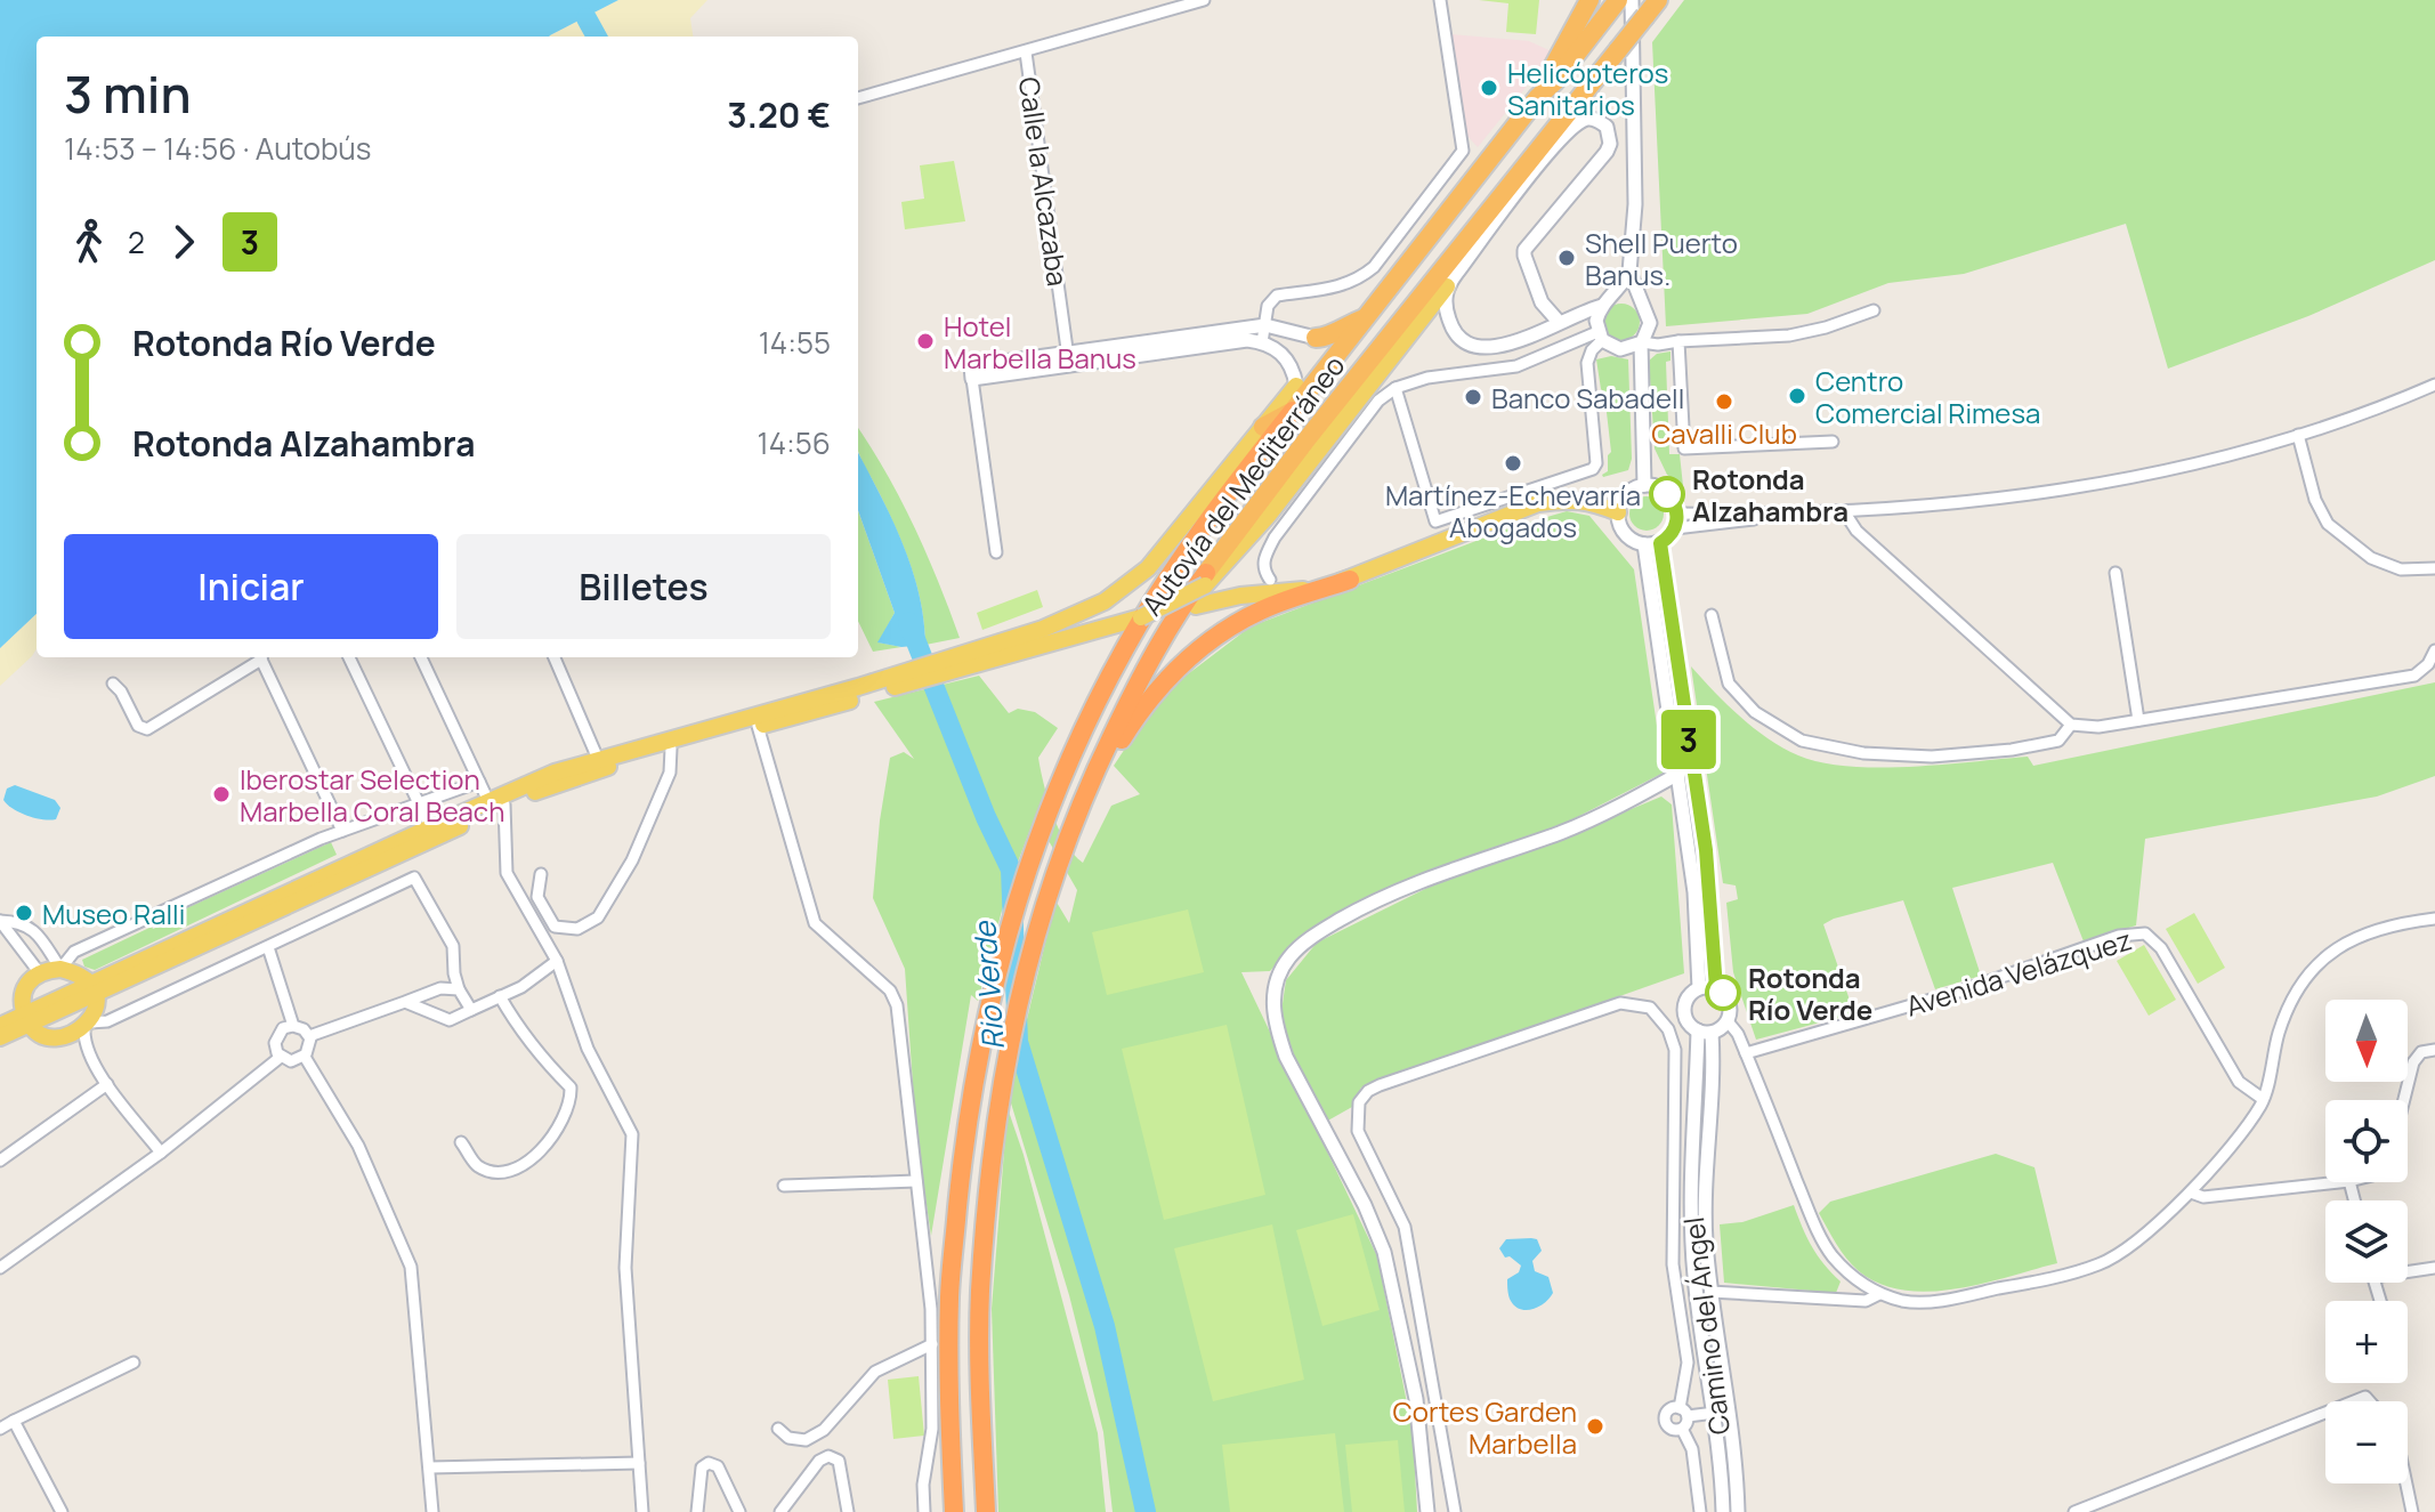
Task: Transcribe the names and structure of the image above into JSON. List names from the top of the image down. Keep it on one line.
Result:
{"streets":{"highway":["Autovía del Mediterráneo"],"street":["Calle la Alcazaba","Avenida Velázquez","Camino del Ángel"]},"water":["Rio Verde"],"places":["Helicópteros Sanitarios","Shell Puerto Banus.","Hotel Marbella Banus","Centro Comercial Rimesa","Banco Sabadell","Cavalli Club","Martínez-Echevarría Abogados","Rotonda Alzahambra","Iberostar Selection Marbella Coral Beach","Museo Ralli","Rotonda Río Verde","Cortes Garden Marbella"],"lines":["bus line 3"],"north":"bottom","page":{"on_map":"3","heading":["3 min","14:53 – 14:56 · Autobús","3.20 €"],"legs":["2","3"],"list":[{"name":"Rotonda Río Verde","value":"14:55"},{"name":"Rotonda Alzahambra","value":"14:56"}],"buttons":["Iniciar","Billetes"],"map_buttons":["+","−"]}}
